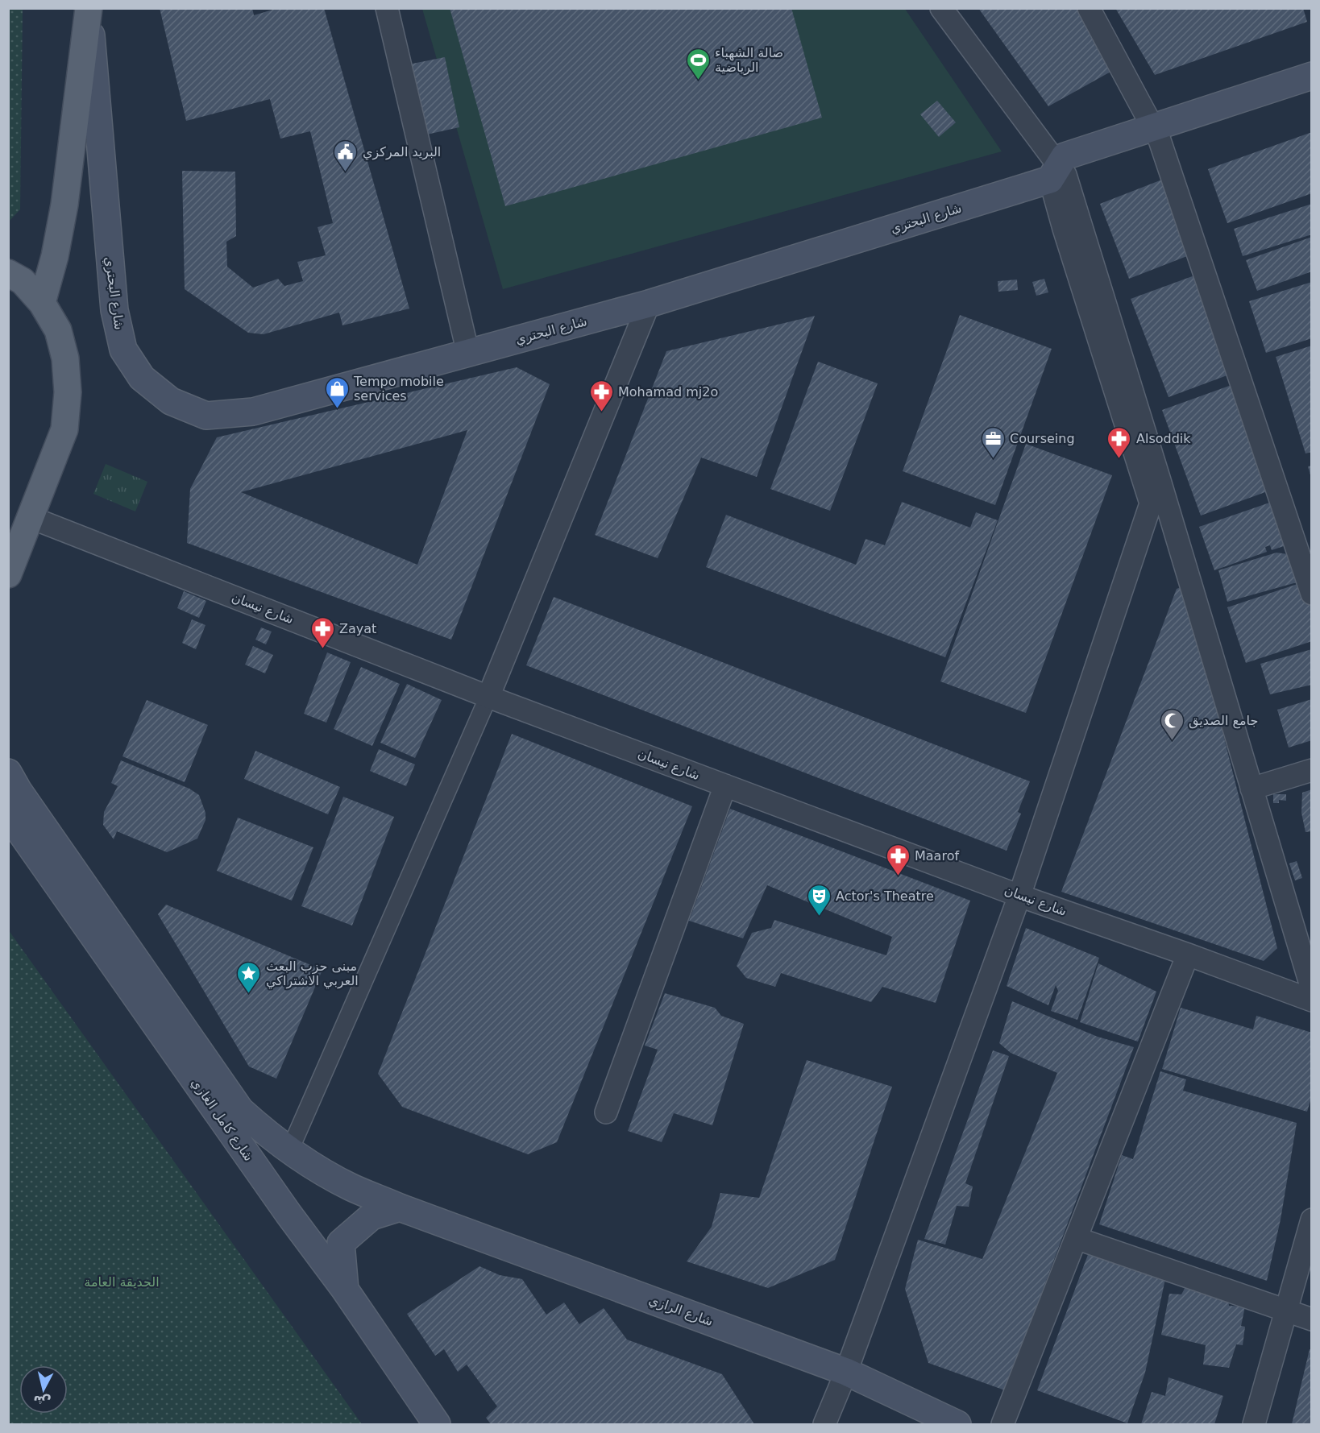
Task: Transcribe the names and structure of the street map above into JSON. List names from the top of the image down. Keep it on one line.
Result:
{"streets":{"main road":["شارع البحتري","شارع كامل الغازي","شارع الرازي"],"street":["شارع نيسان"]},"crossings":[["شارع كامل الغازي","شارع الرازي"]],"parks":["الحديقة العامة"],"places":{"sports":["صالة الشهباء الرياضية"],"public building":["البريد المركزي"],"shop":["Tempo mobile services"],"pharmacy":["Mohamad mj2o","Alsoddik","Zayat","Maarof"],"office":["Courseing"],"mosque":["جامع الصديق"],"theatre":["Actor's Theatre"],"place":["مبنى حزب البعث العربي الاشتراكي"]},"north":"bottom"}
